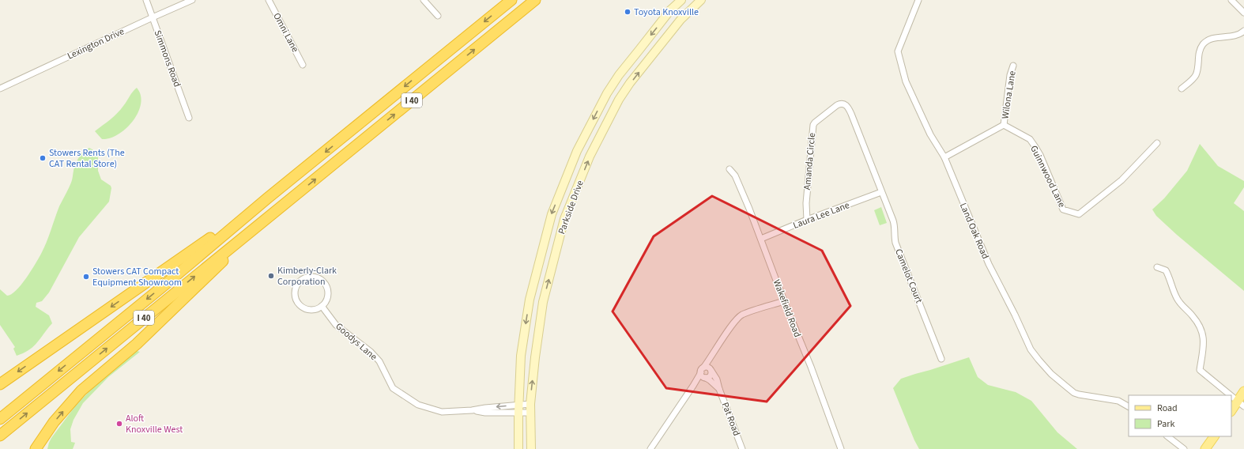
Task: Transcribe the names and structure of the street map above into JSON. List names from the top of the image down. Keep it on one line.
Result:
{"streets":{"highway":["I 40"],"street":["Omni Lane","Lexington Drive","Simmons Road","Wilona Lane","Amanda Circle","Guinnwood Lane","Parkside Drive","Laura Lee Lane","Land Oak Road","Camelot Court","Wakefield Road","Goodys Lane","Pat Road"]},"crossings":[["Lexington Drive","Simmons Road"],["Wilona Lane","Guinnwood Lane"],["Amanda Circle","Laura Lee Lane"],["Amanda Circle","Camelot Court"],["Parkside Drive","Goodys Lane"],["Laura Lee Lane","Camelot Court"],["Laura Lee Lane","Wakefield Road"]],"places":["Toyota Knoxville","Stowers Rents (The CAT Rental Store)","Kimberly-Clark Corporation","Stowers CAT Compact Equipment Showroom","Aloft Knoxville West"],"legend":["Road","Park"]}
